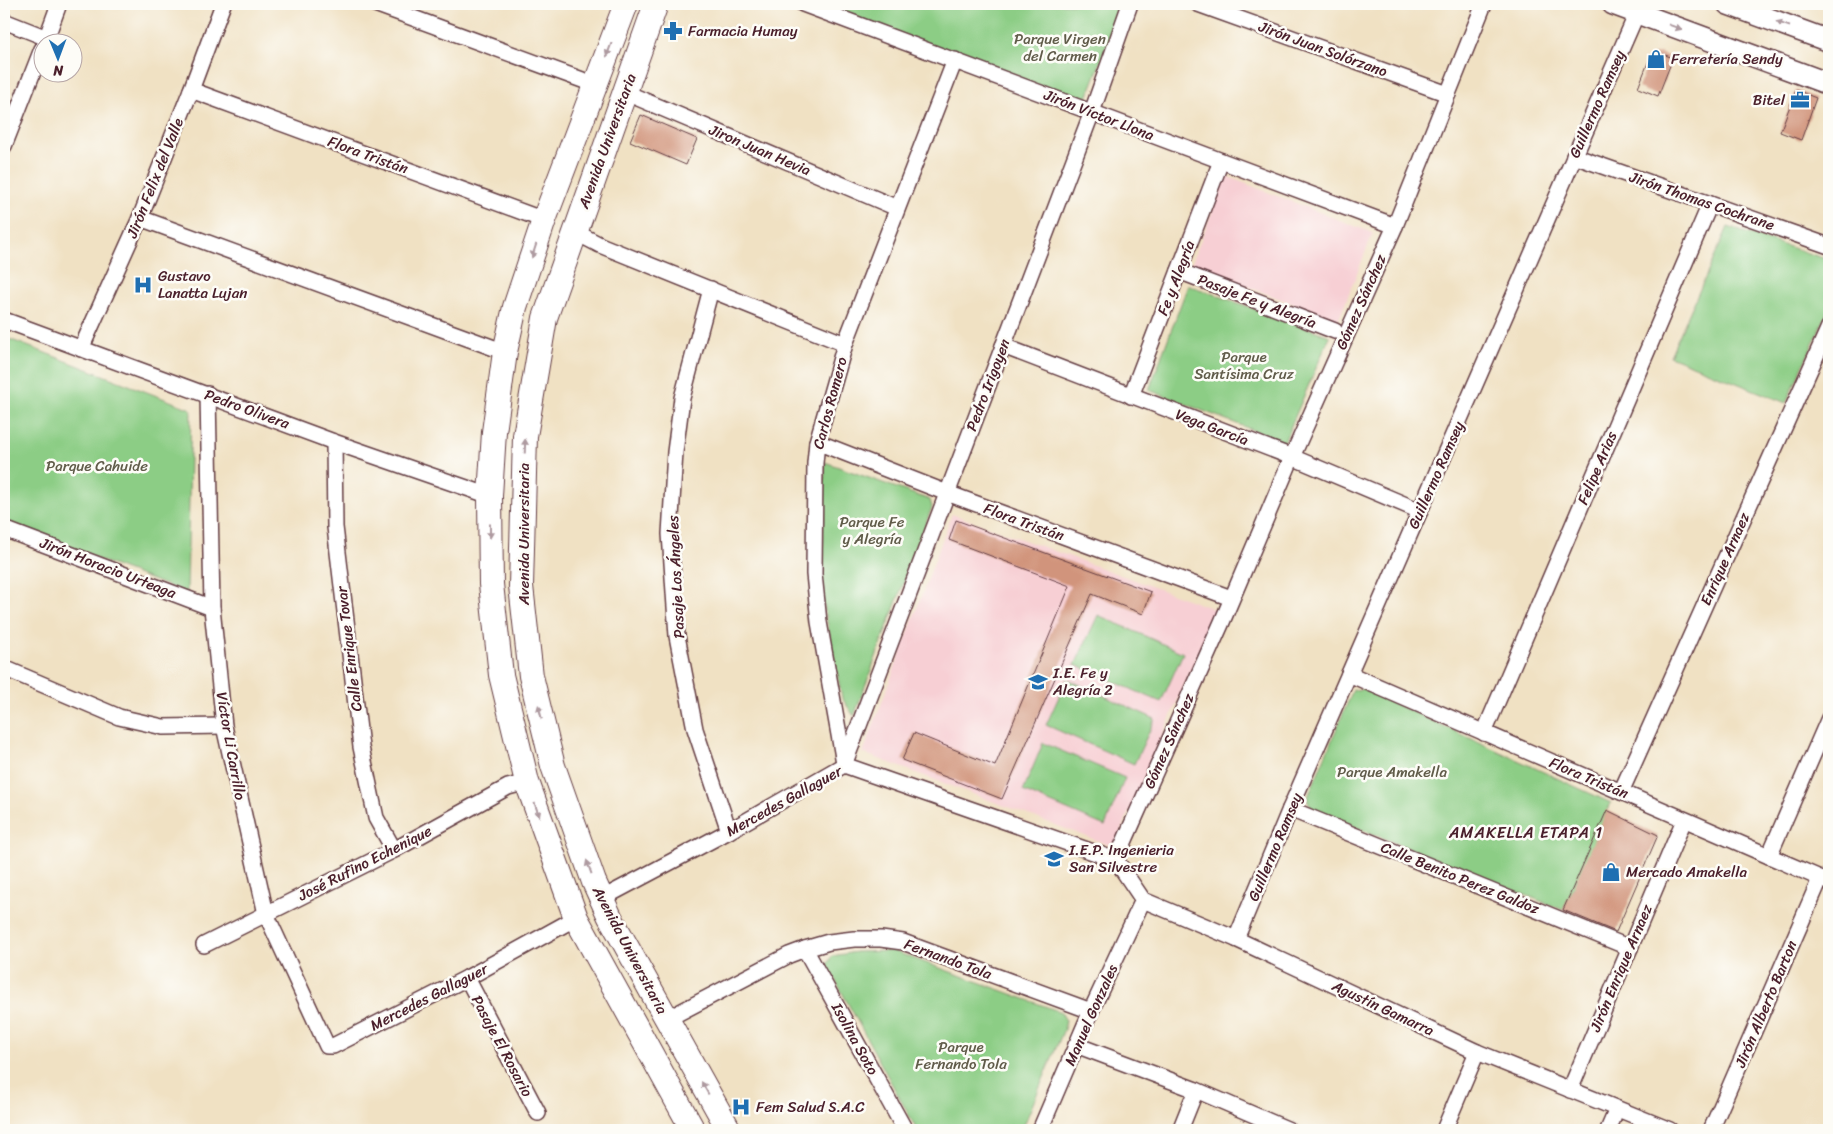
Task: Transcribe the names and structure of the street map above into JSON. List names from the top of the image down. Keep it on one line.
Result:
{"streets":{"main road":["Avenida Universitaria"],"street":["Jirón Juan Solórzano","Guillermo Ramsey","Jirón Víctor Llona","Jiron Juan Hevia","Flora Tristán","Jirón Felix del Valle","Jirón Thomas Cochrane","Fe y Alegría","Pasaje Fe y Alegría","Gómez Sánchez","Pedro Irigoyen","Carlos Romero","Pedro Olivera","Vega García","Felipe Arias","Enrique Arnaez","Jirón Horacio Urteaga","Pasaje Los Ángeles","Calle Enrique Tovar","Víctor Li Carrillo","Mercedes Gallaguer","José Rufino Echenique","Calle Benito Perez Galdoz","Fernando Tola","Jirón Enrique Arnaez","Jirón Alberto Barton","Agustín Gamarra","Manuel Gonzales","Isolina Soto","Pasaje El Rosario"]},"crossings":[["Jirón Juan Solórzano","Gómez Sánchez"],["Guillermo Ramsey","Flora Tristán"],["Guillermo Ramsey","Jirón Thomas Cochrane"],["Guillermo Ramsey","Vega García"],["Guillermo Ramsey","Calle Benito Perez Galdoz"],["Guillermo Ramsey","Agustín Gamarra"],["Jirón Víctor Llona","Fe y Alegría"],["Jirón Víctor Llona","Gómez Sánchez"],["Jirón Víctor Llona","Pedro Irigoyen"],["Jirón Víctor Llona","Carlos Romero"],["Avenida Universitaria","Jiron Juan Hevia"],["Avenida Universitaria","Flora Tristán"],["Avenida Universitaria","Pedro Olivera"],["Avenida Universitaria","Mercedes Gallaguer"],["Avenida Universitaria","José Rufino Echenique"],["Avenida Universitaria","Fernando Tola"],["Jiron Juan Hevia","Carlos Romero"],["Flora Tristán","Jirón Felix del Valle"],["Flora Tristán","Gómez Sánchez"],["Flora Tristán","Pedro Irigoyen"],["Flora Tristán","Carlos Romero"],["Flora Tristán","Felipe Arias"],["Flora Tristán","Enrique Arnaez"],["Flora Tristán","Jirón Enrique Arnaez"],["Flora Tristán","Jirón Alberto Barton"],["Jirón Felix del Valle","Pedro Olivera"],["Jirón Thomas Cochrane","Felipe Arias"],["Fe y Alegría","Pasaje Fe y Alegría"],["Fe y Alegría","Vega García"],["Gómez Sánchez","Vega García"],["Gómez Sánchez","Mercedes Gallaguer"],["Pedro Irigoyen","Carlos Romero"],["Pedro Irigoyen","Vega García"],["Pedro Irigoyen","Mercedes Gallaguer"],["Carlos Romero","Mercedes Gallaguer"],["Pedro Olivera","Calle Enrique Tovar"],["Pedro Olivera","Víctor Li Carrillo"],["Jirón Horacio Urteaga","Víctor Li Carrillo"],["Pasaje Los Ángeles","Mercedes Gallaguer"],["Calle Enrique Tovar","José Rufino Echenique"],["Víctor Li Carrillo","Mercedes Gallaguer"],["Víctor Li Carrillo","José Rufino Echenique"],["Mercedes Gallaguer","Pasaje El Rosario"],["Calle Benito Perez Galdoz","Jirón Enrique Arnaez"],["Fernando Tola","Manuel Gonzales"],["Fernando Tola","Isolina Soto"],["Jirón Enrique Arnaez","Agustín Gamarra"],["Agustín Gamarra","Manuel Gonzales"]],"districts":["AMAKELLA ETAPA 1"],"parks":["Parque Virgen del Carmen","Parque Santísima Cruz","Parque Cahuide","Parque Fe y Alegría","Parque Amakella","Parque Fernando Tola"],"places":{"pharmacy":["Farmacia Humay"],"shop":["Ferretería Sendy","Mercado Amakella"],"office":["Bitel"],"hospital":["Gustavo Lanatta Lujan","Fem Salud S.A.C"],"school or university":["I.E. Fe y Alegría 2","I.E.P. Ingenieria San Silvestre"]},"north":"bottom"}
